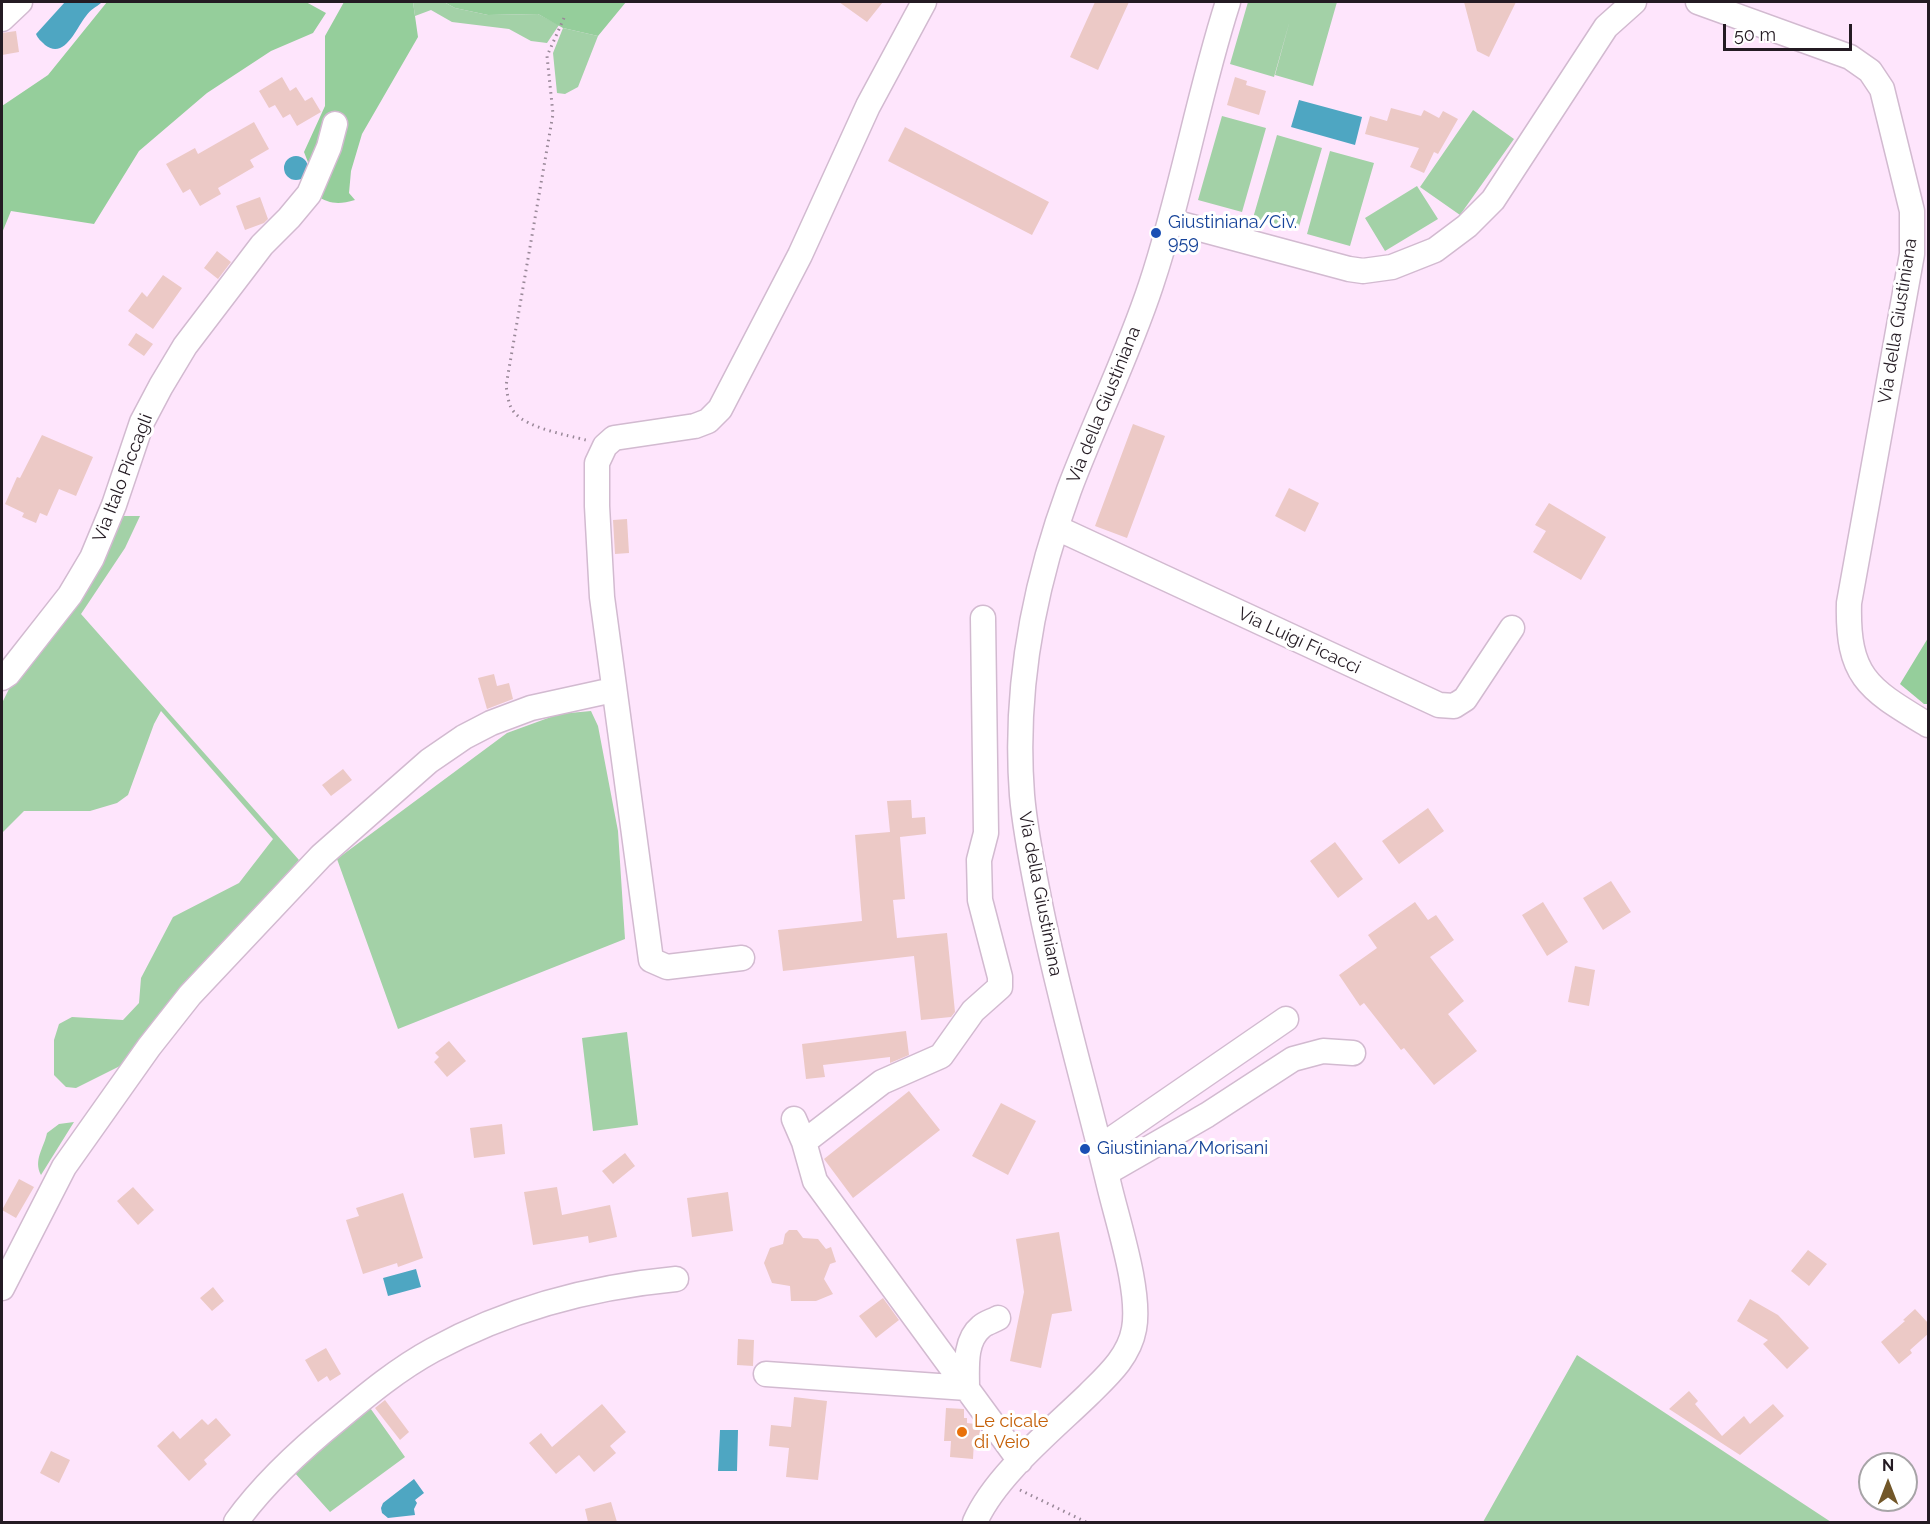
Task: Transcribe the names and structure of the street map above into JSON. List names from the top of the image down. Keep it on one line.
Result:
{"streets":{"street":["Via della Giustiniana","Via Italo Piccagli","Via Luigi Ficacci"]},"crossings":[["Via della Giustiniana","Via Luigi Ficacci"]],"places":["Giustiniana/Civ. 959","Giustiniana/Morisani","Le cicale di Veio"],"scale_bar":"50 m","north":"top"}
